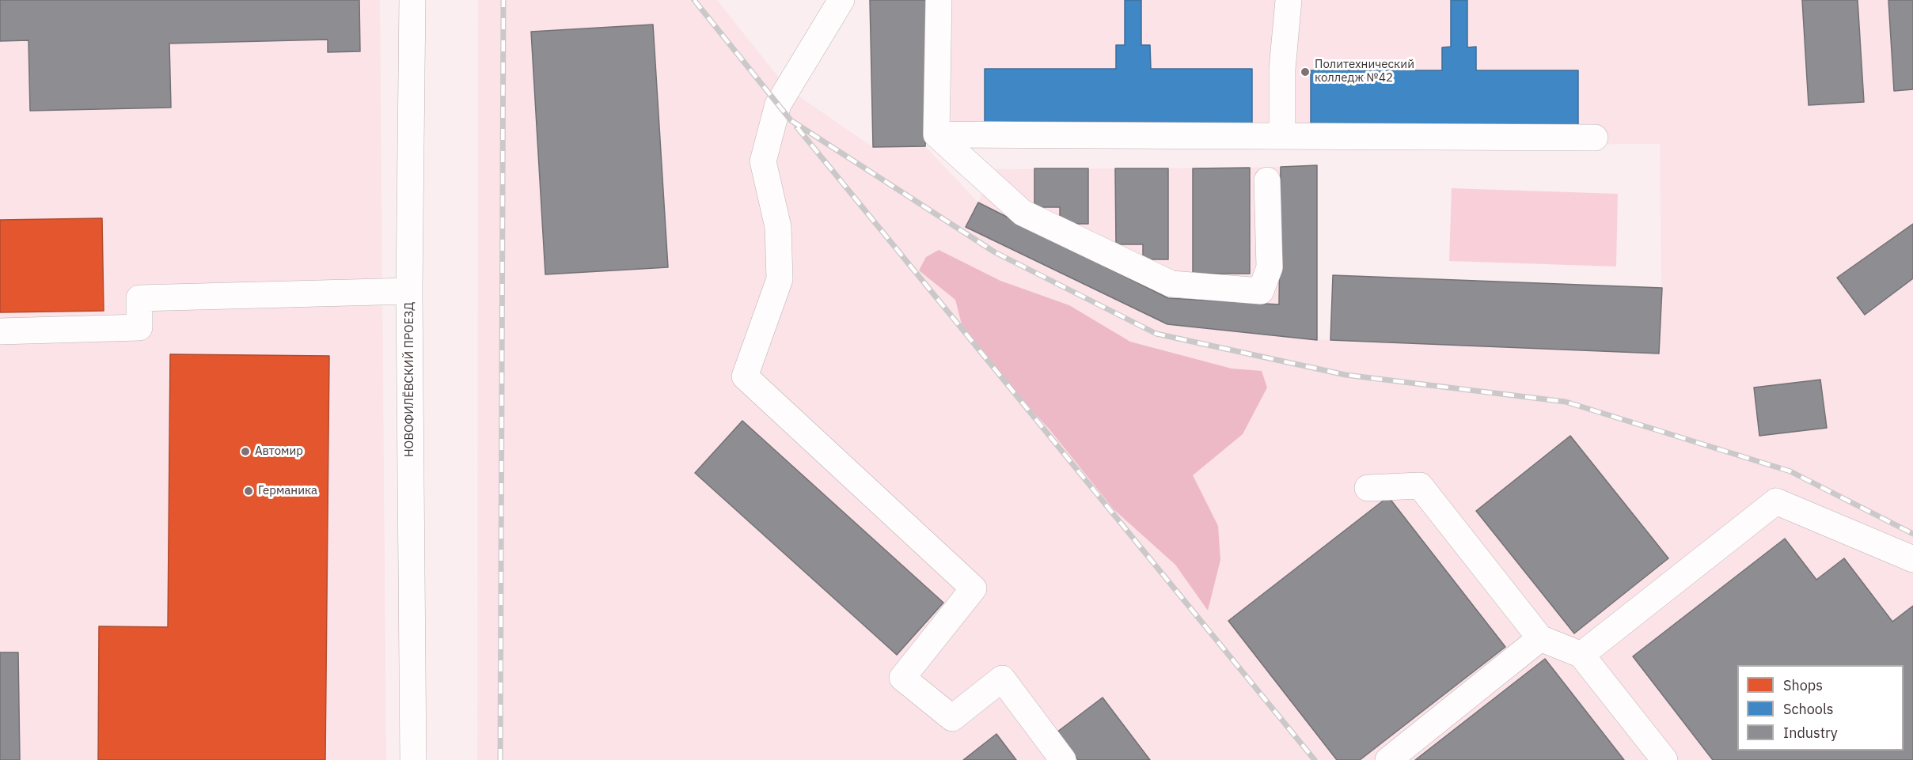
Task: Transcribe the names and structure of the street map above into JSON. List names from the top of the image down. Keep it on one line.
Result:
{"streets":{"street":["НОВОФИЛЁВСКИЙ ПРОЕЗД"]},"places":["Политехнический колледж №42","Автомир","Германика"],"legend":["Shops","Schools","Industry"]}
